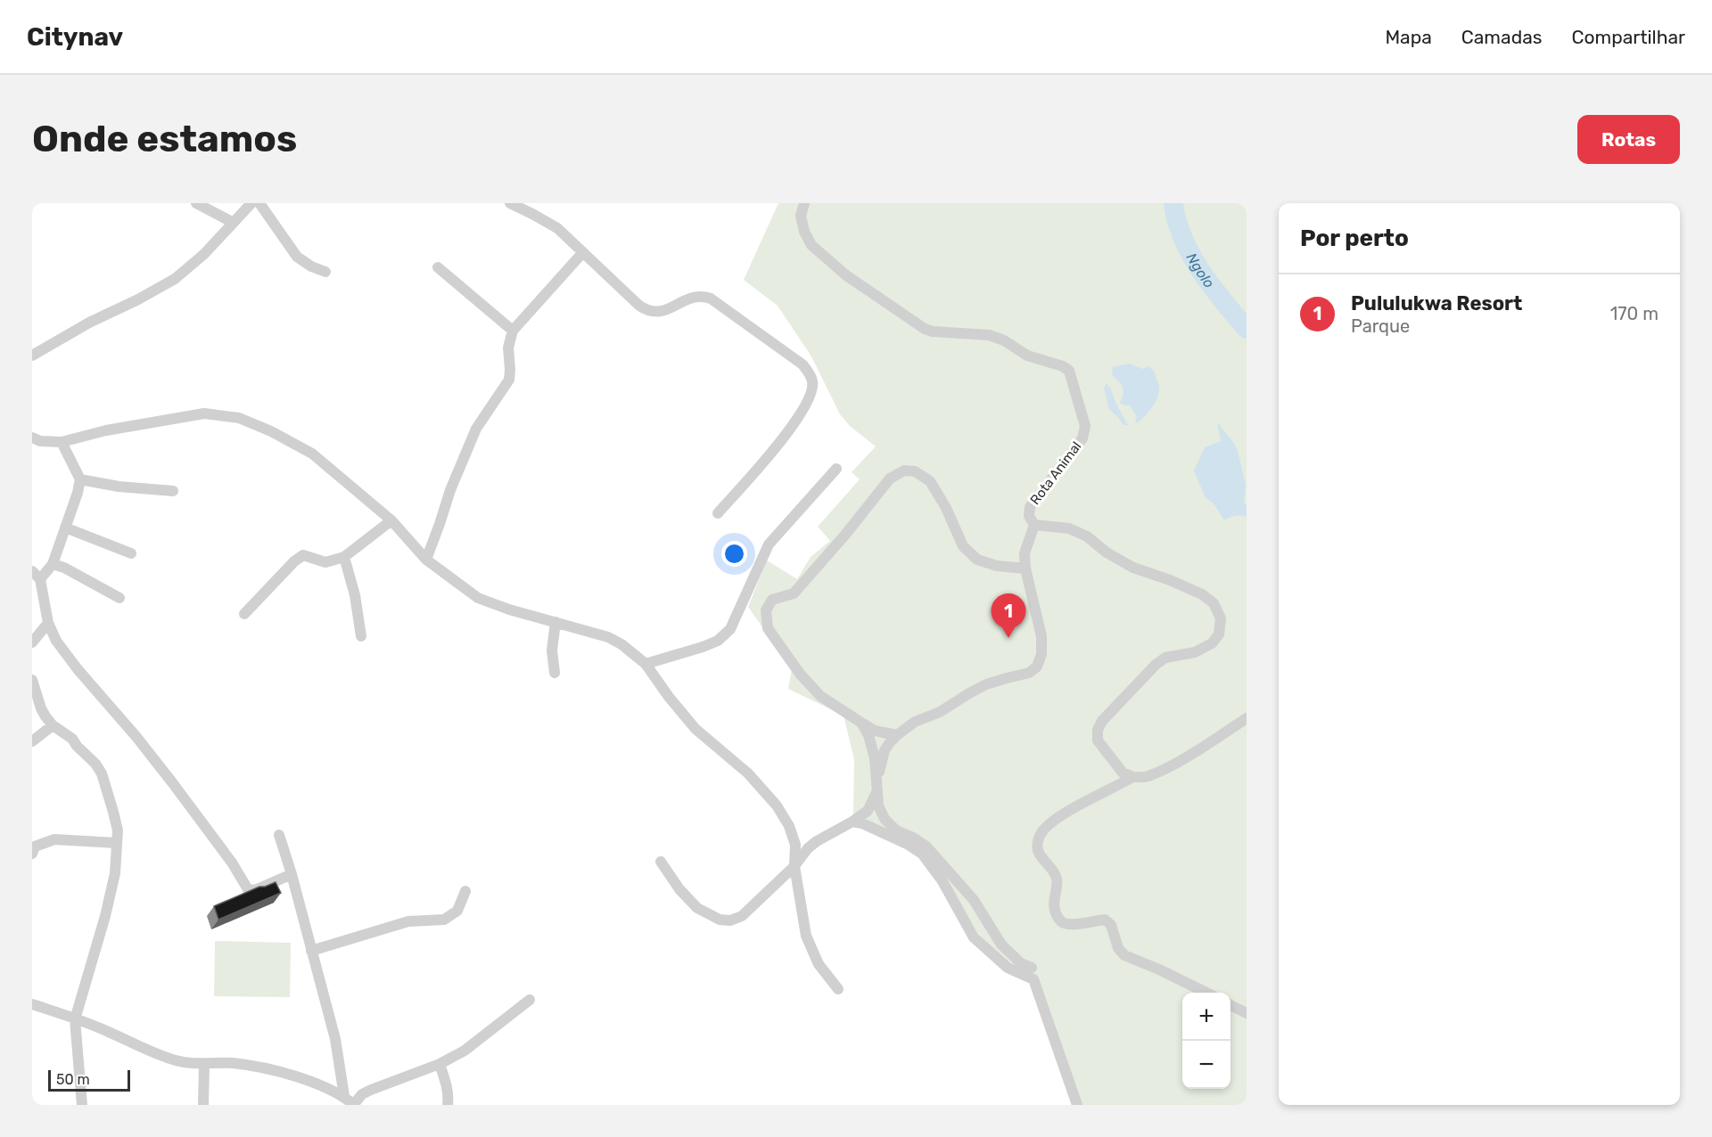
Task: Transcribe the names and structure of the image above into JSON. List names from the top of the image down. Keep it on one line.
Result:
{"streets":{"street":["Rota Animal"]},"water":["Ngolo"],"scale_bar":"50 m","page":{"header":"Citynav","nav":["Mapa","Camadas","Compartilhar"],"buttons":"Rotas","title":"Onde estamos","heading":"Por perto","list":[{"mark":"1","name":"Pululukwa Resort","note":"Parque","value":"170 m"}],"pins":"1","map_buttons":["+","−"],"scale":"50 m"}}
